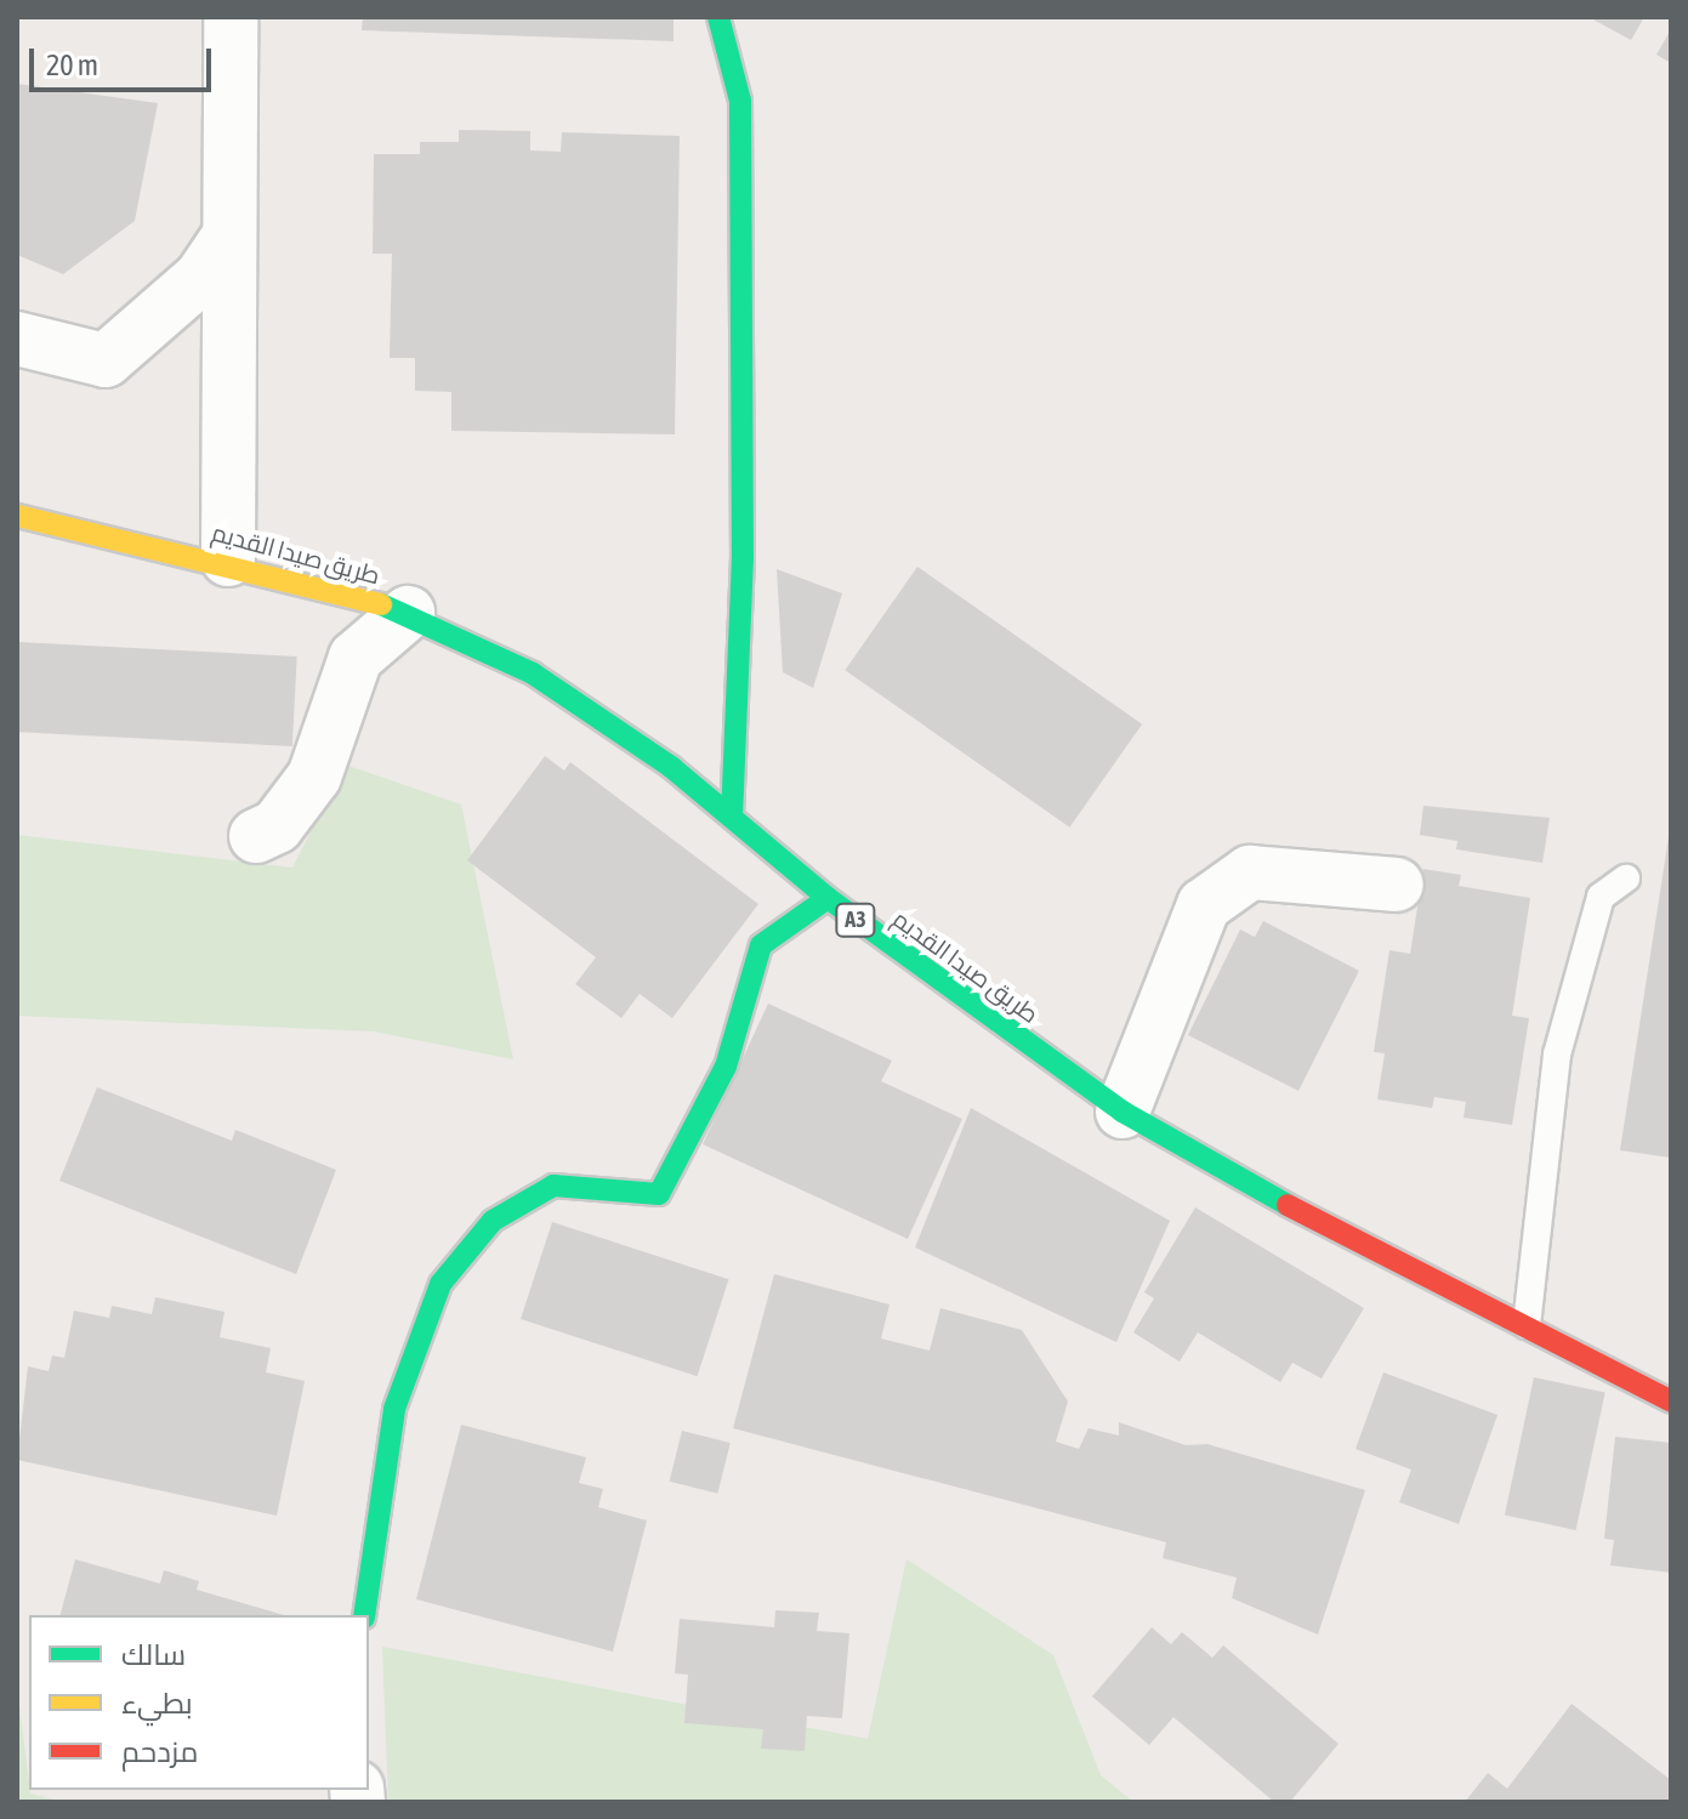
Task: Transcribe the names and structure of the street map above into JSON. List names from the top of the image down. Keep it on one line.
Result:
{"streets":{"main road":["طريق صيدا القديم","A3"]},"legend":["سالك","بطيء","مزدحم"],"scale_bar":"20 m"}
